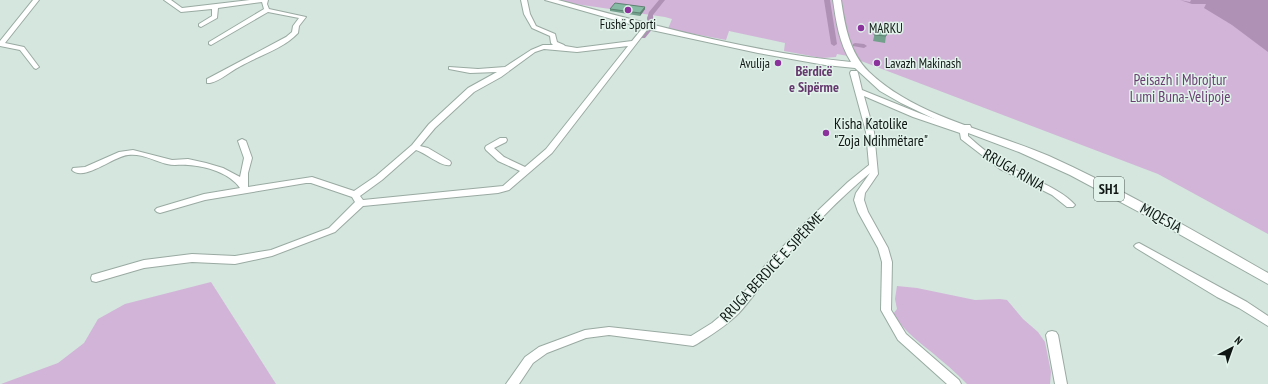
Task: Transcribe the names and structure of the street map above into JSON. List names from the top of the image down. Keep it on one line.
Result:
{"streets":{"main road":["SH1","MIQESIA"],"street":["RRUGA RINIA","RRUGA BERDICË E SIPËRME"]},"crossings":[["RRUGA RINIA","MIQESIA"],["SH1","MIQESIA"]],"districts":["Bërdicë e Sipërme"],"parks":["Peisazh i Mbrojtur Lumi Buna-Velipoje"],"places":["Fushë Sporti","MARKU","Avulija","Lavazh Makinash","Kisha Katolike \"Zoja Ndihmëtare\""],"north":"top right"}
